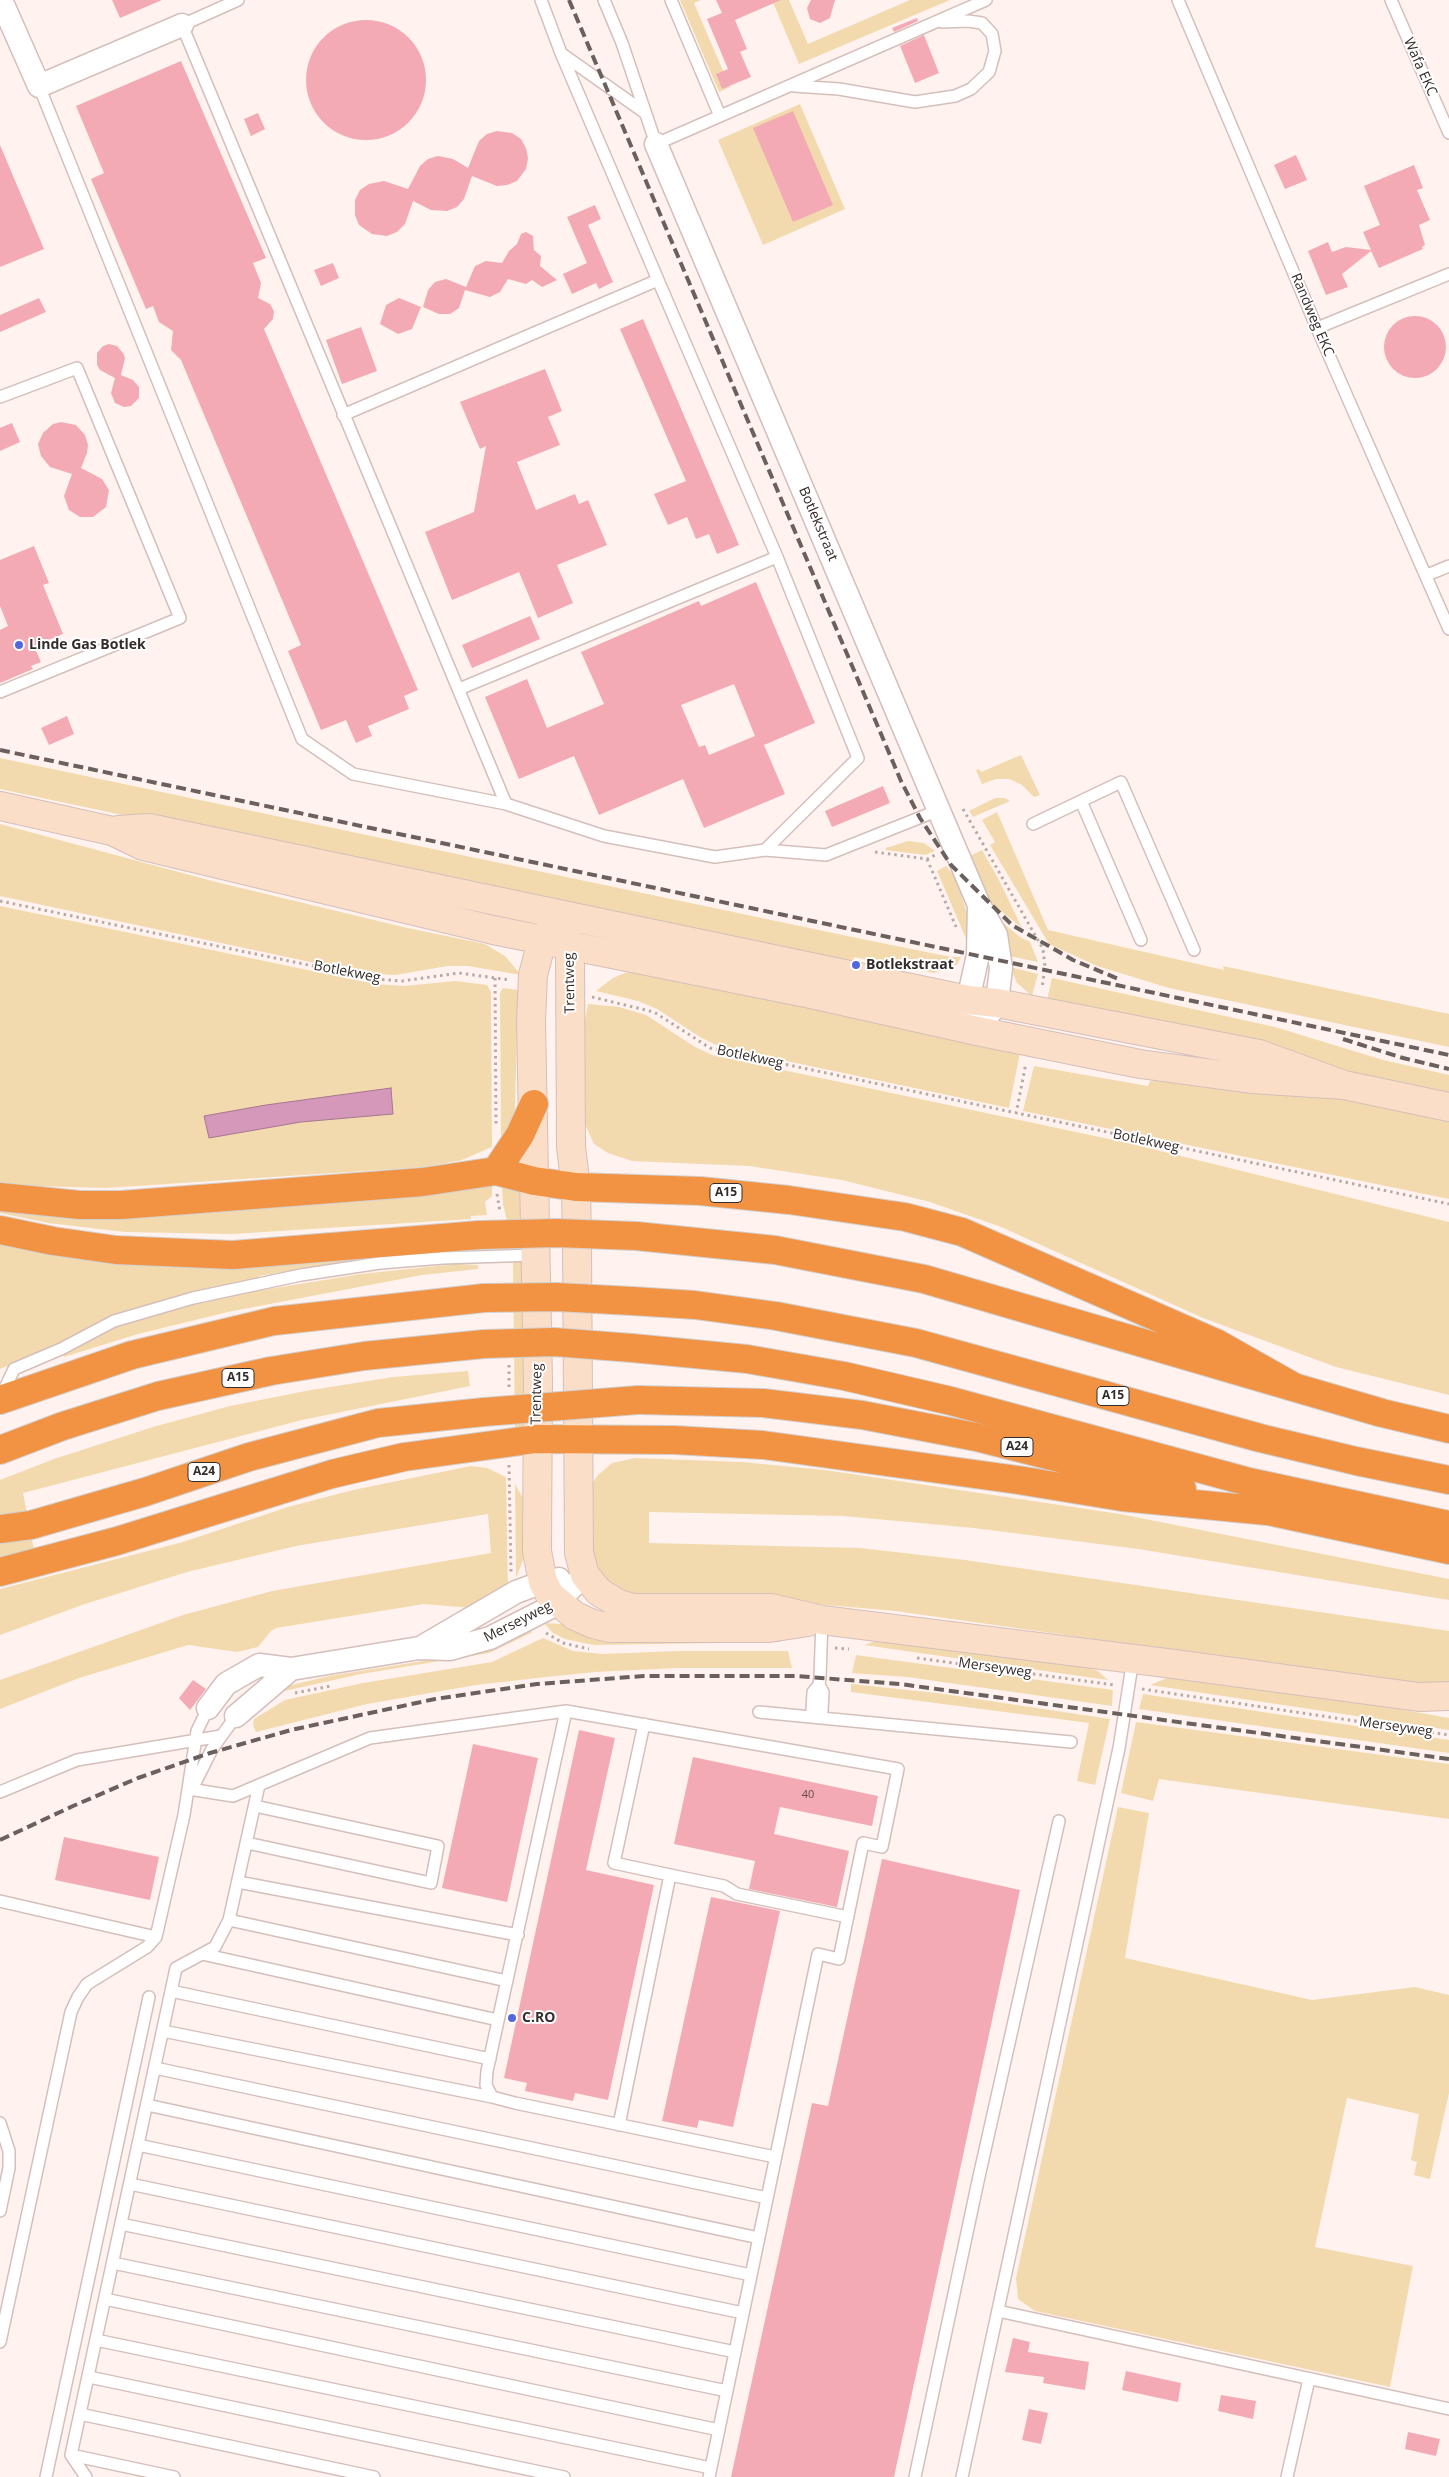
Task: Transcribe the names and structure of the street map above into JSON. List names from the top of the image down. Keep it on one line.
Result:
{"streets":{"highway":["A15","A24"],"main road":["Trentweg","Merseyweg"],"street":["Botlekstraat"],"lane":["Wafa EKC","Randweg EKC"],"path":["Botlekweg"]},"crossings":[["Botlekweg","Trentweg"],["Trentweg","A15"],["Trentweg","Merseyweg"]],"places":["Linde Gas Botlek","Botlekstraat","C.RO"],"house_numbers":["40"]}
